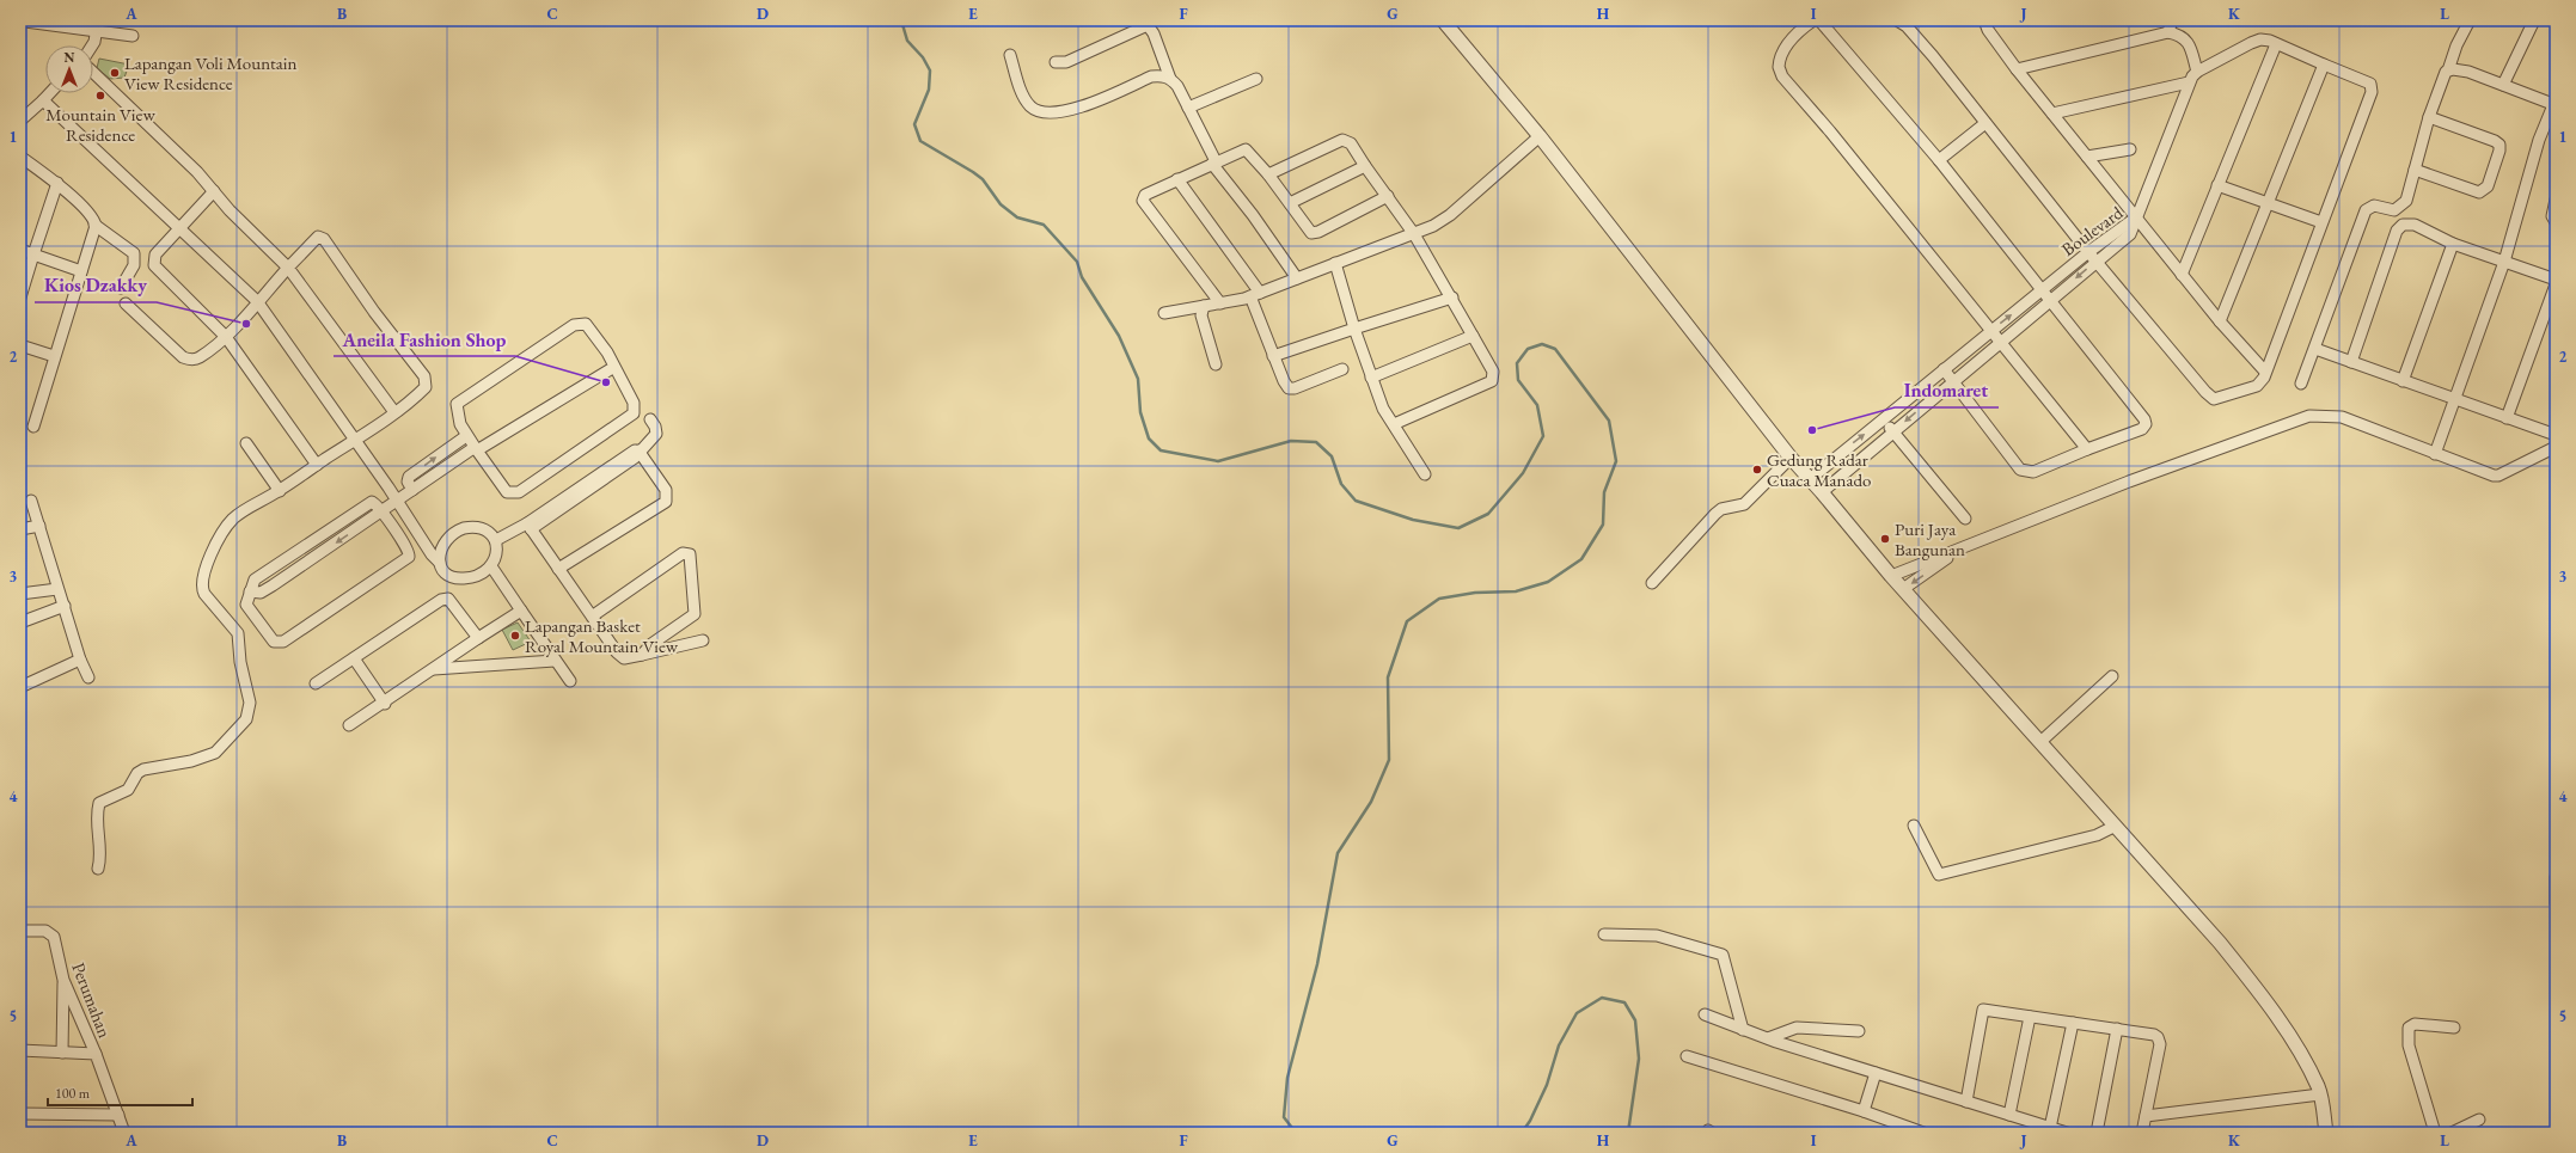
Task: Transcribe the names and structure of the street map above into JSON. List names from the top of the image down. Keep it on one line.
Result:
{"streets":{"street":["Boulevard","Perumahan"]},"places":["Lapangan Voli Mountain View Residence","Mountain View Residence","Kios Dzakky","Aneila Fashion Shop","Indomaret","Gedung Radar Cuaca Manado","Puri Jaya Bangunan","Lapangan Basket Royal Mountain View"],"scale_bar":"100 m","north":"top","grid":{"columns":["A","B","C","D","E","F","G","H","I","J","K","L"],"rows":["1","2","3","4","5"]}}
